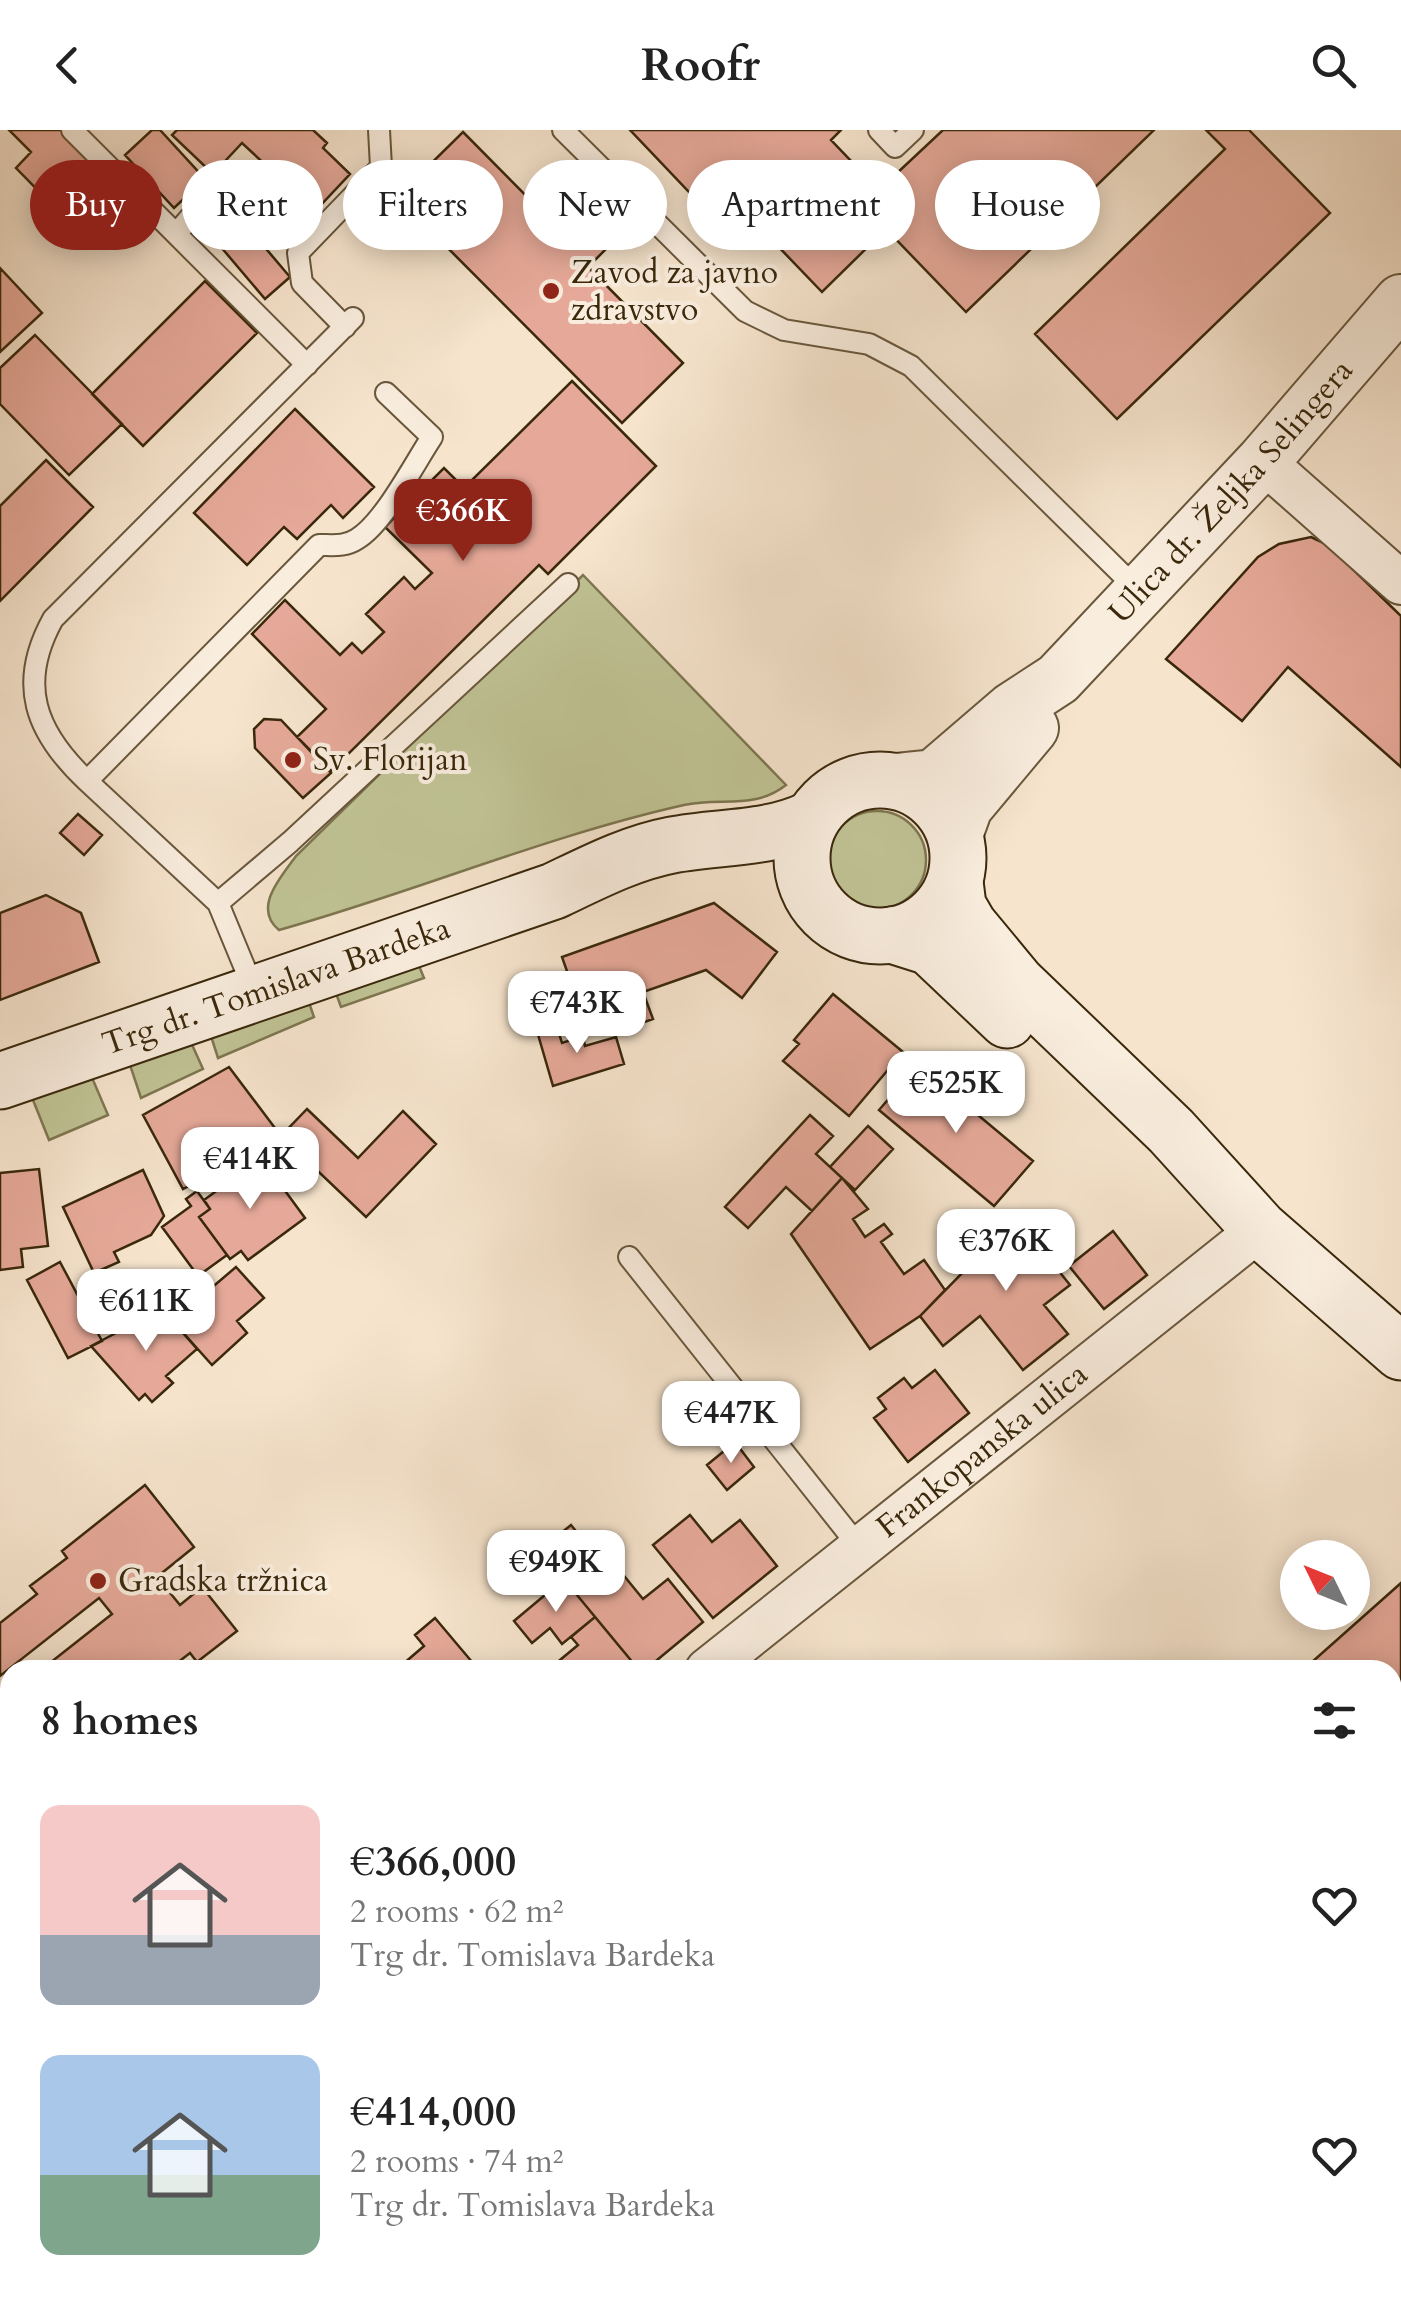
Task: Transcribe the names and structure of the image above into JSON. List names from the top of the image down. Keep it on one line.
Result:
{"streets":{"main road":["Trg dr. Tomislava Bardeka"],"street":["Ulica dr. Željka Selingera","Frankopanska ulica"]},"crossings":[["Ulica dr. Željka Selingera","Trg dr. Tomislava Bardeka"]],"places":["Zavod za javno zdravstvo","Sv. Florijan","Gradska tržnica"],"north":"top left","page":{"header":"Roofr","chip":["Buy","Rent","Filters","New","Apartment","House"],"price":["€366K","€743K","€525K","€414K","€376K","€611K","€447K","€949K"],"heading":"8 homes","list":[{"name":"€366,000","note":"2 rooms · 62 m² · Trg dr. Tomislava Bardeka"},{"name":"€414,000","note":"2 rooms · 74 m² · Trg dr. Tomislava Bardeka"}]}}
